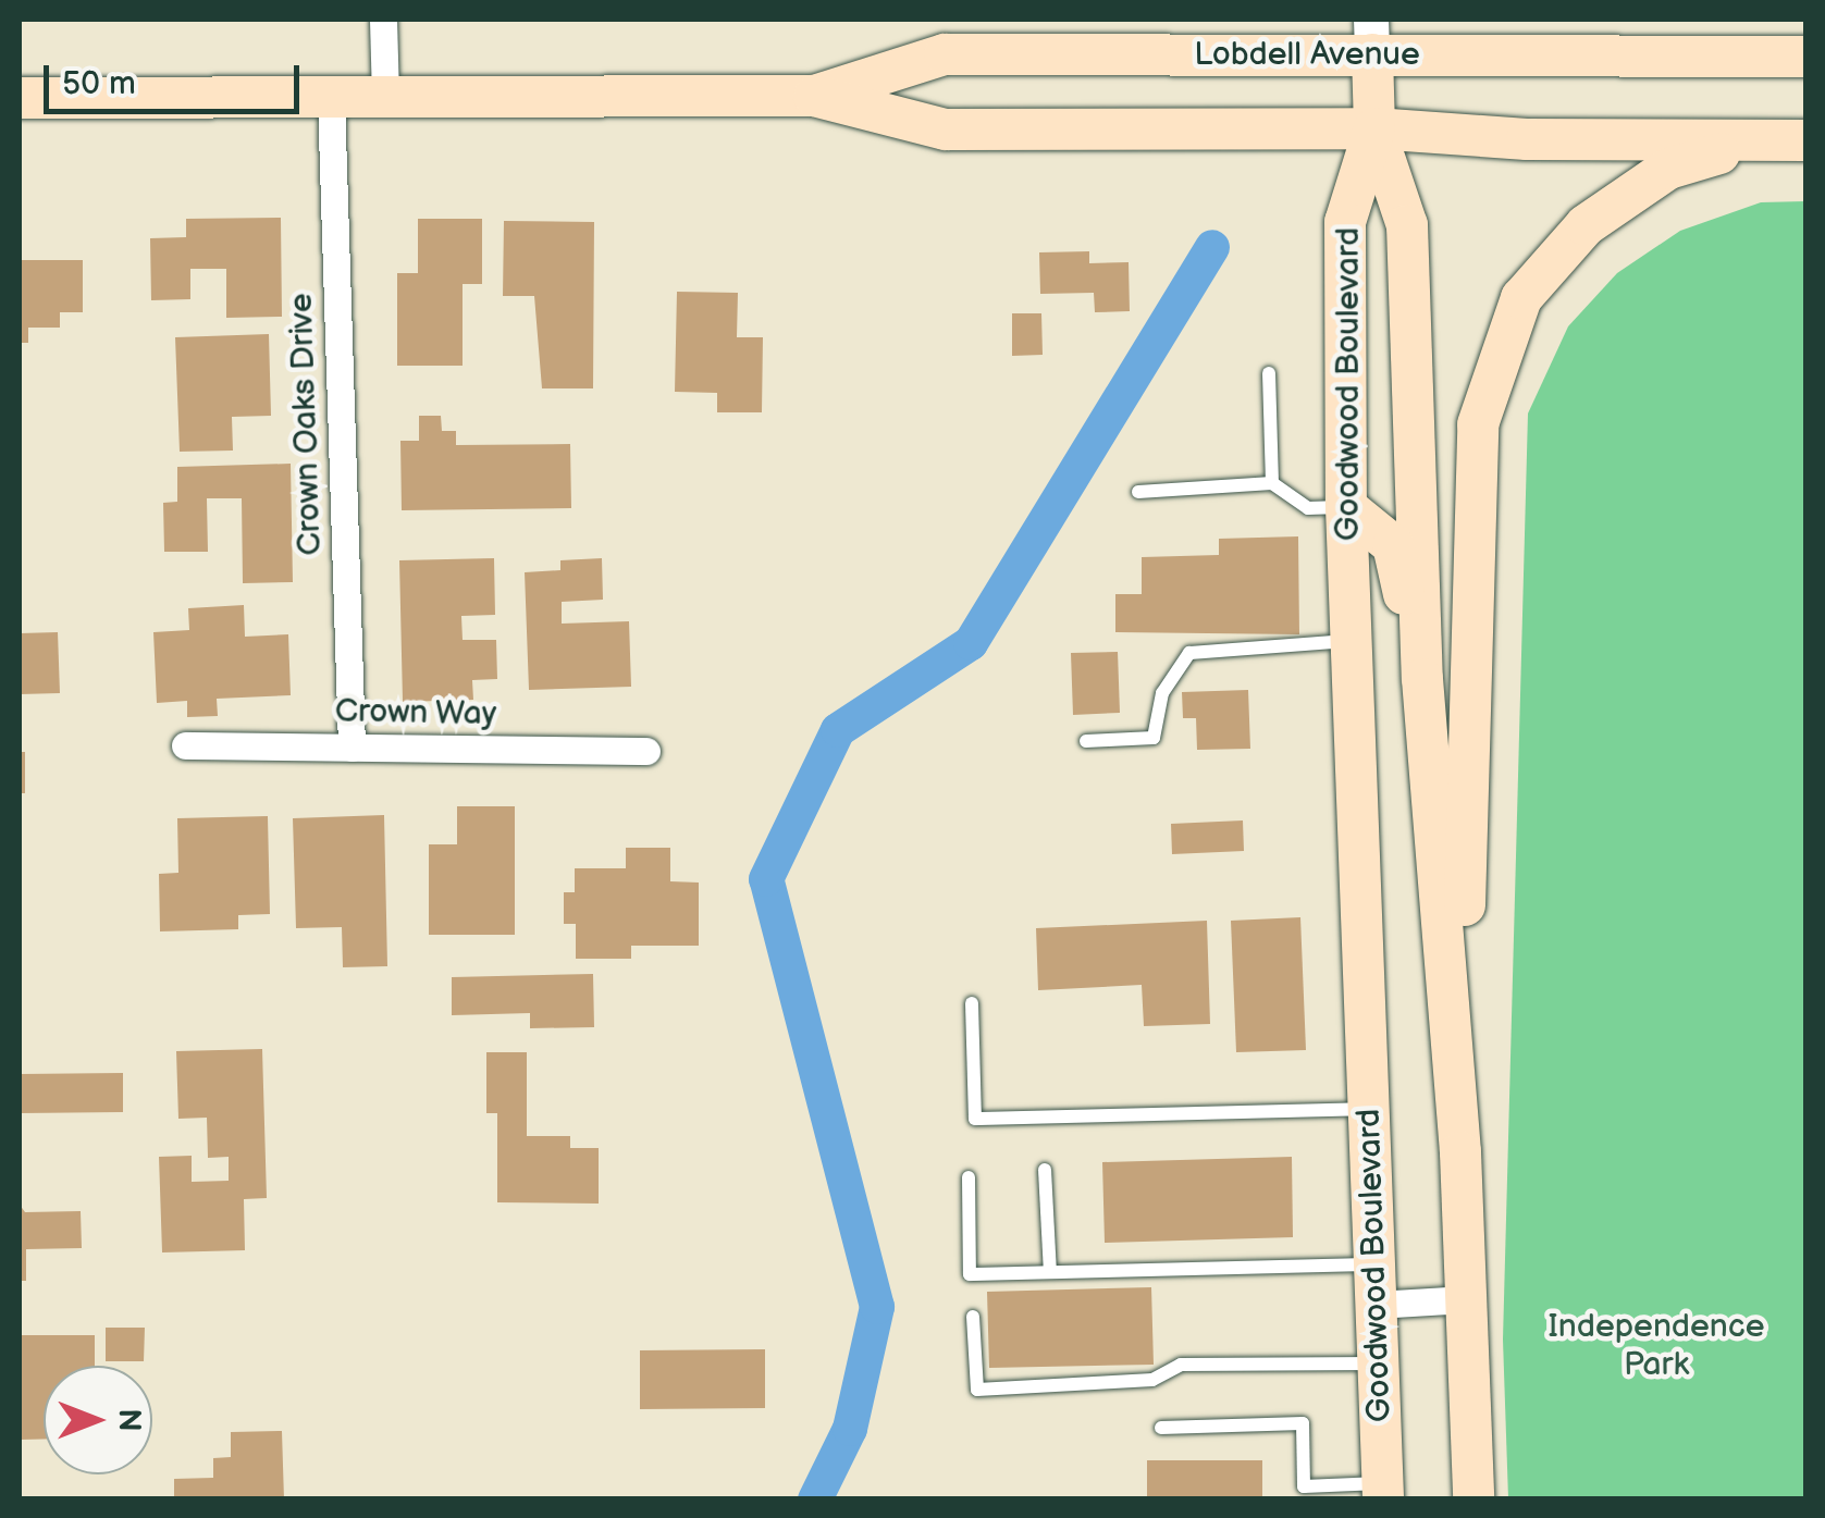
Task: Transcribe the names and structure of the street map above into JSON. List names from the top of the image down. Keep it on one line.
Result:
{"streets":{"main road":["Lobdell Avenue","Goodwood Boulevard"],"street":["Crown Oaks Drive","Crown Way"]},"crossings":[["Lobdell Avenue","Goodwood Boulevard"],["Lobdell Avenue","Crown Oaks Drive"],["Crown Oaks Drive","Crown Way"]],"parks":["Independence Park"],"scale_bar":"50 m","north":"right"}
